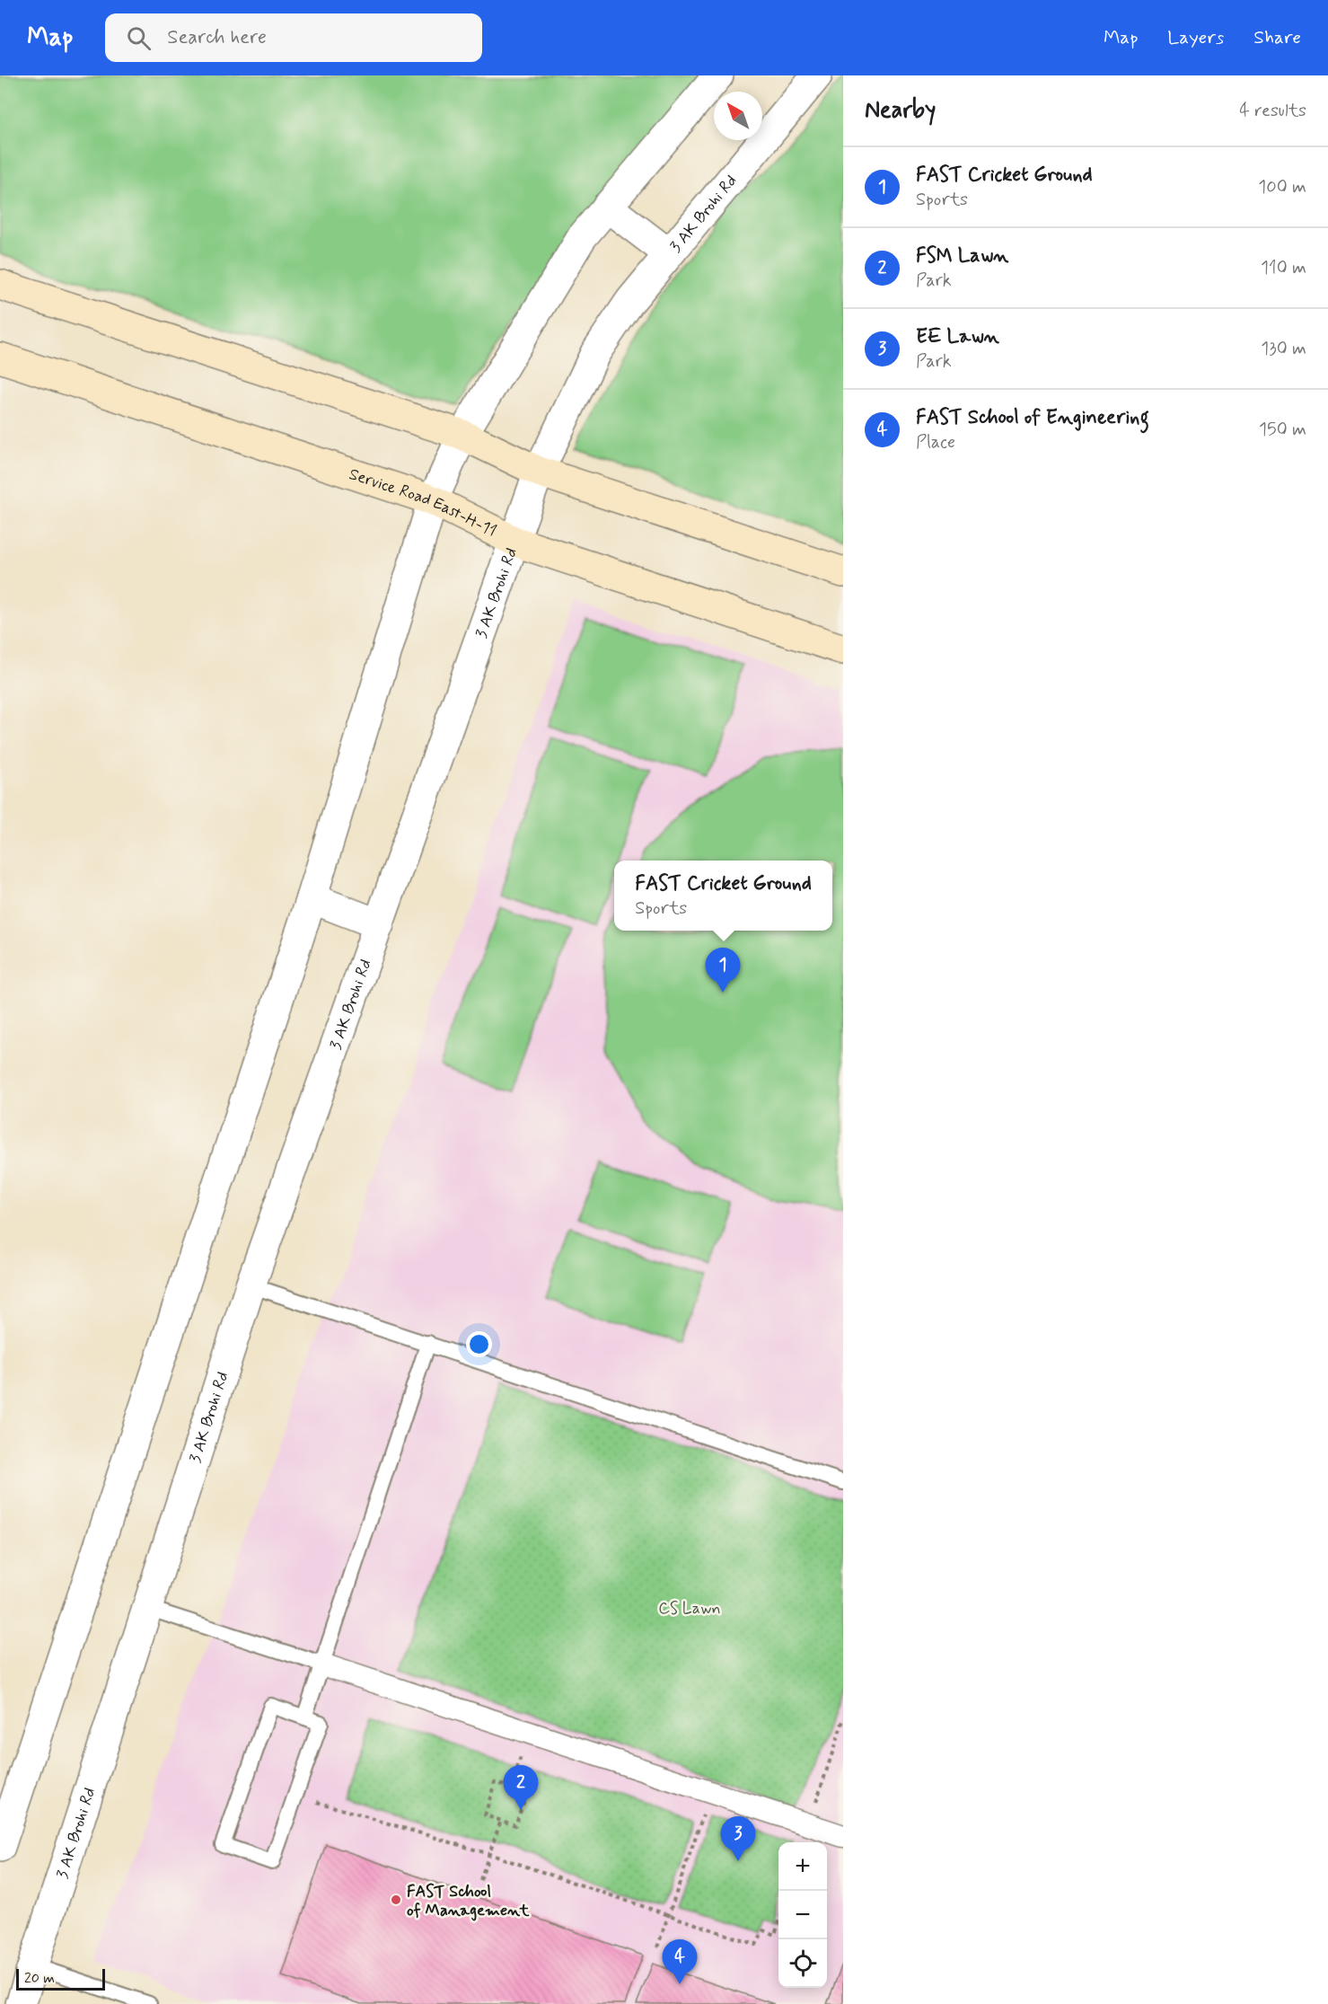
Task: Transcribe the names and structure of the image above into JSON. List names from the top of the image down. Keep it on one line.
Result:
{"streets":{"main road":["Service Road East-H-11"],"street":["3 AK Brohi Rd"]},"crossings":[["3 AK Brohi Rd","Service Road East-H-11"]],"parks":["CS Lawn"],"places":["FAST School of Management"],"scale_bar":"20 m","north":"top left","page":{"header":"Map","search":"Search here","nav":["Map","Layers","Share"],"heading":["Nearby","4 results"],"list":[{"mark":"1","name":"FAST Cricket Ground","note":"Sports","value":"100 m"},{"mark":"2","name":"FSM Lawn","note":"Park","value":"110 m"},{"mark":"3","name":"EE Lawn","note":"Park","value":"130 m"},{"mark":"4","name":"FAST School of Engineering","note":"Place","value":"150 m"}],"popup":["FAST Cricket Ground","Sports"],"pins":["1","2","3","4"],"map_buttons":["+","−"],"scale":"20 m"}}
